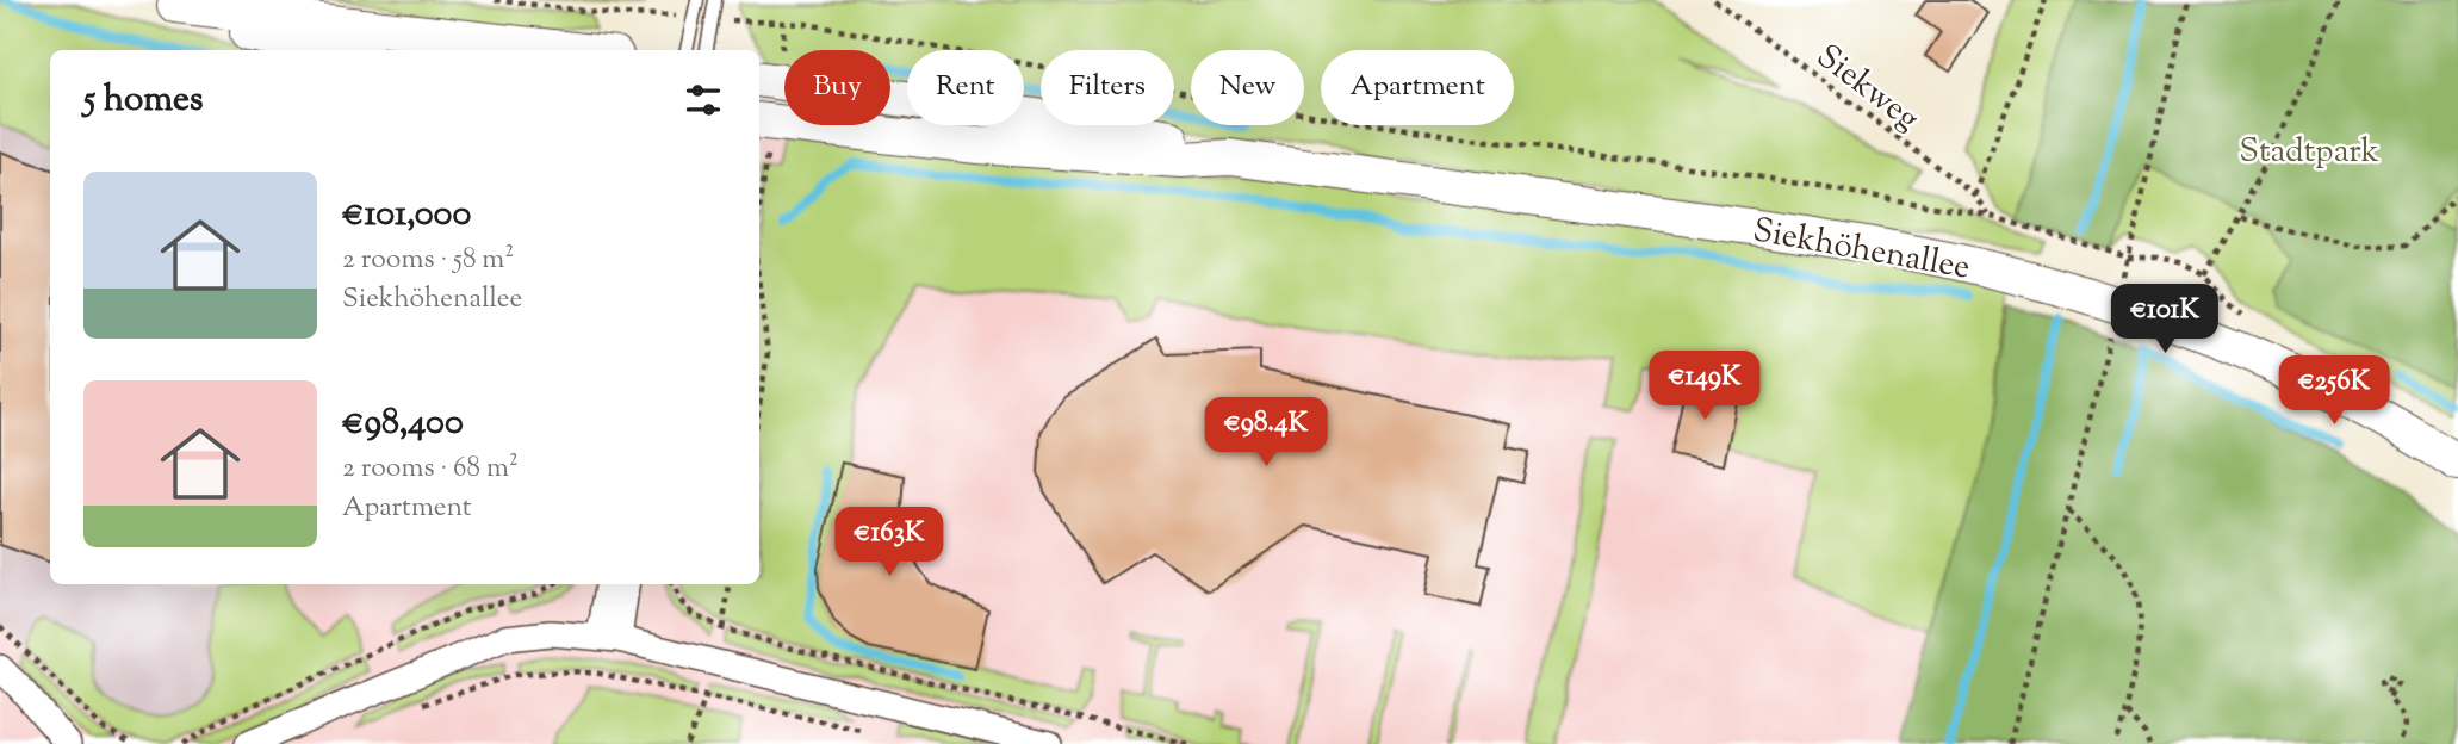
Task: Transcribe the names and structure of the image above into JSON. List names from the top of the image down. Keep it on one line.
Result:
{"streets":{"main road":["Siekhöhenallee"],"path":["Siekweg"]},"parks":["Stadtpark"],"page":{"chip":["Buy","Rent","Filters","New","Apartment"],"heading":"5 homes","list":[{"name":"€101,000","note":"2 rooms · 58 m² · Siekhöhenallee"},{"name":"€98,400","note":"2 rooms · 68 m² · Apartment"}],"price":["€101K","€149K","€256K","€98.4K","€163K"]}}
